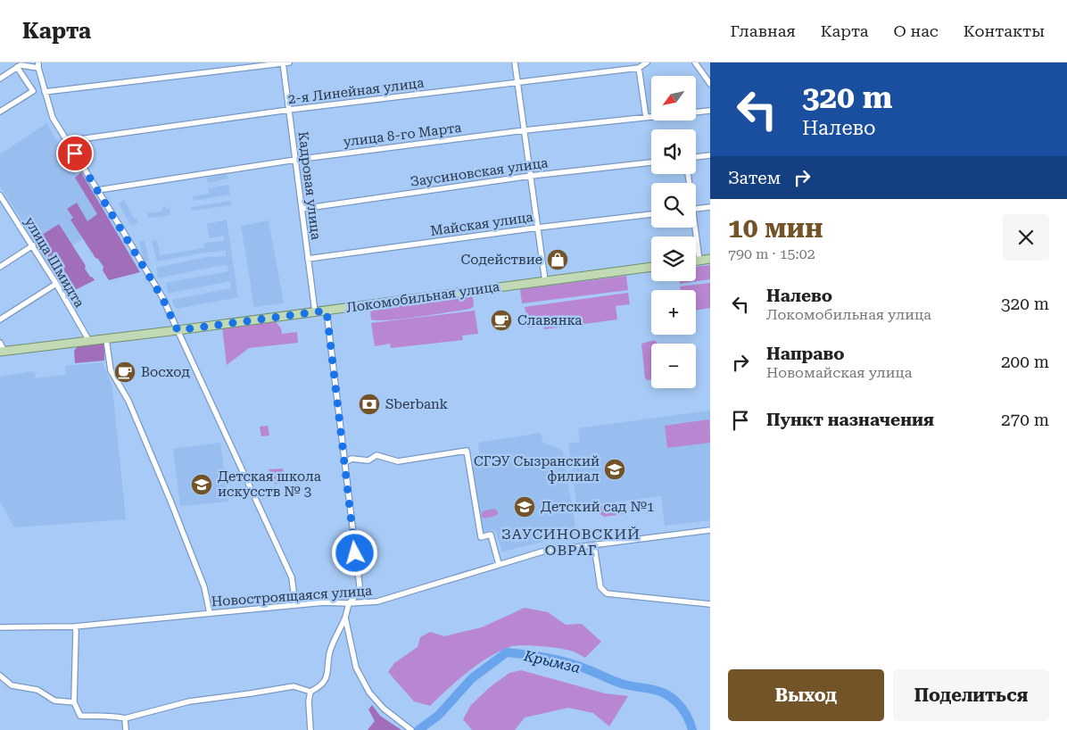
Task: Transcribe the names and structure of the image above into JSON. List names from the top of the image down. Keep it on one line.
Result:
{"streets":{"main road":["Локомобильная улица"],"street":["2-я Линейная улица","улица 8-го Марта","Заусиновская улица","Кадровая улица","Майская улица","улица Шмидта","Новостроящаяся улица"]},"crossings":[["2-я Линейная улица","Кадровая улица"],["улица 8-го Марта","Кадровая улица"],["Заусиновская улица","Кадровая улица"],["Кадровая улица","Майская улица"],["Кадровая улица","Локомобильная улица"],["улица Шмидта","Локомобильная улица"]],"districts":["ЗАУСИНОВСКИЙ ОВРАГ"],"water":["Крымза"],"places":{"shop":["Содействие"],"cafe":["Славянка","Восход"],"bank":["Sberbank"],"school or university":["СГЭУ Сызранский филиал","Детская школа искусств № 3","Детский сад №1"]},"north":"bottom left","page":{"header":"Карта","nav":["Главная","Карта","О нас","Контакты"],"turn":["320 m","Налево"],"map_buttons":["+","−"],"then":"Затем","heading":["10 мин","790 m · 15:02"],"list":[{"name":"Налево","note":"Локомобильная улица","value":"320 m"},{"name":"Направо","note":"Новомайская улица","value":"200 m"},{"name":"Пункт назначения","value":"270 m"}],"buttons":["Выход","Поделиться"]}}
